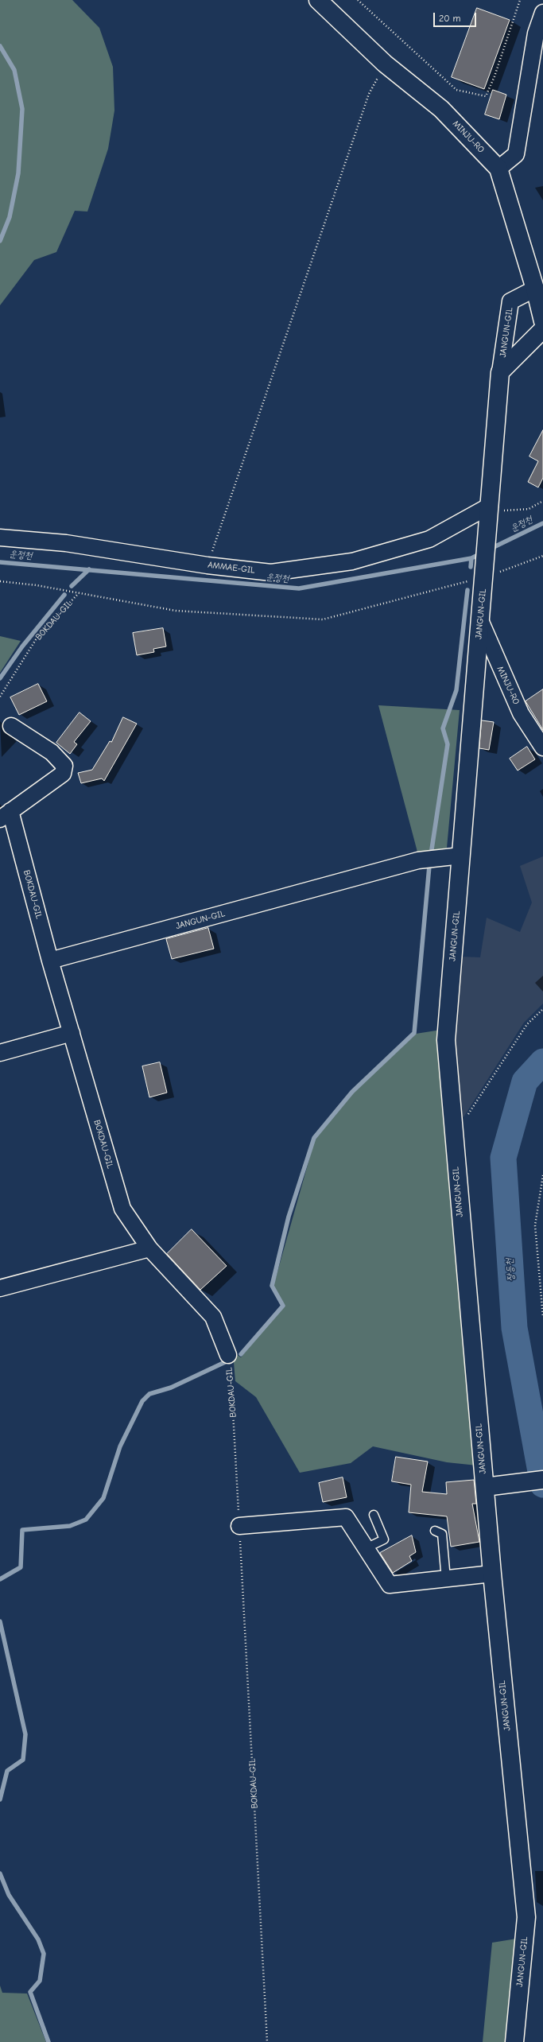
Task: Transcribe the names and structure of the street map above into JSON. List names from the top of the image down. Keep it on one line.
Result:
{"streets":{"street":["MINJU-RO","JANGUN-GIL","AMMAE-GIL","BOKDAU-GIL"]},"crossings":[["MINJU-RO","JANGUN-GIL"],["JANGUN-GIL","AMMAE-GIL"],["JANGUN-GIL","BOKDAU-GIL"]],"water":["운정천","장등천"],"scale_bar":"20 m"}
